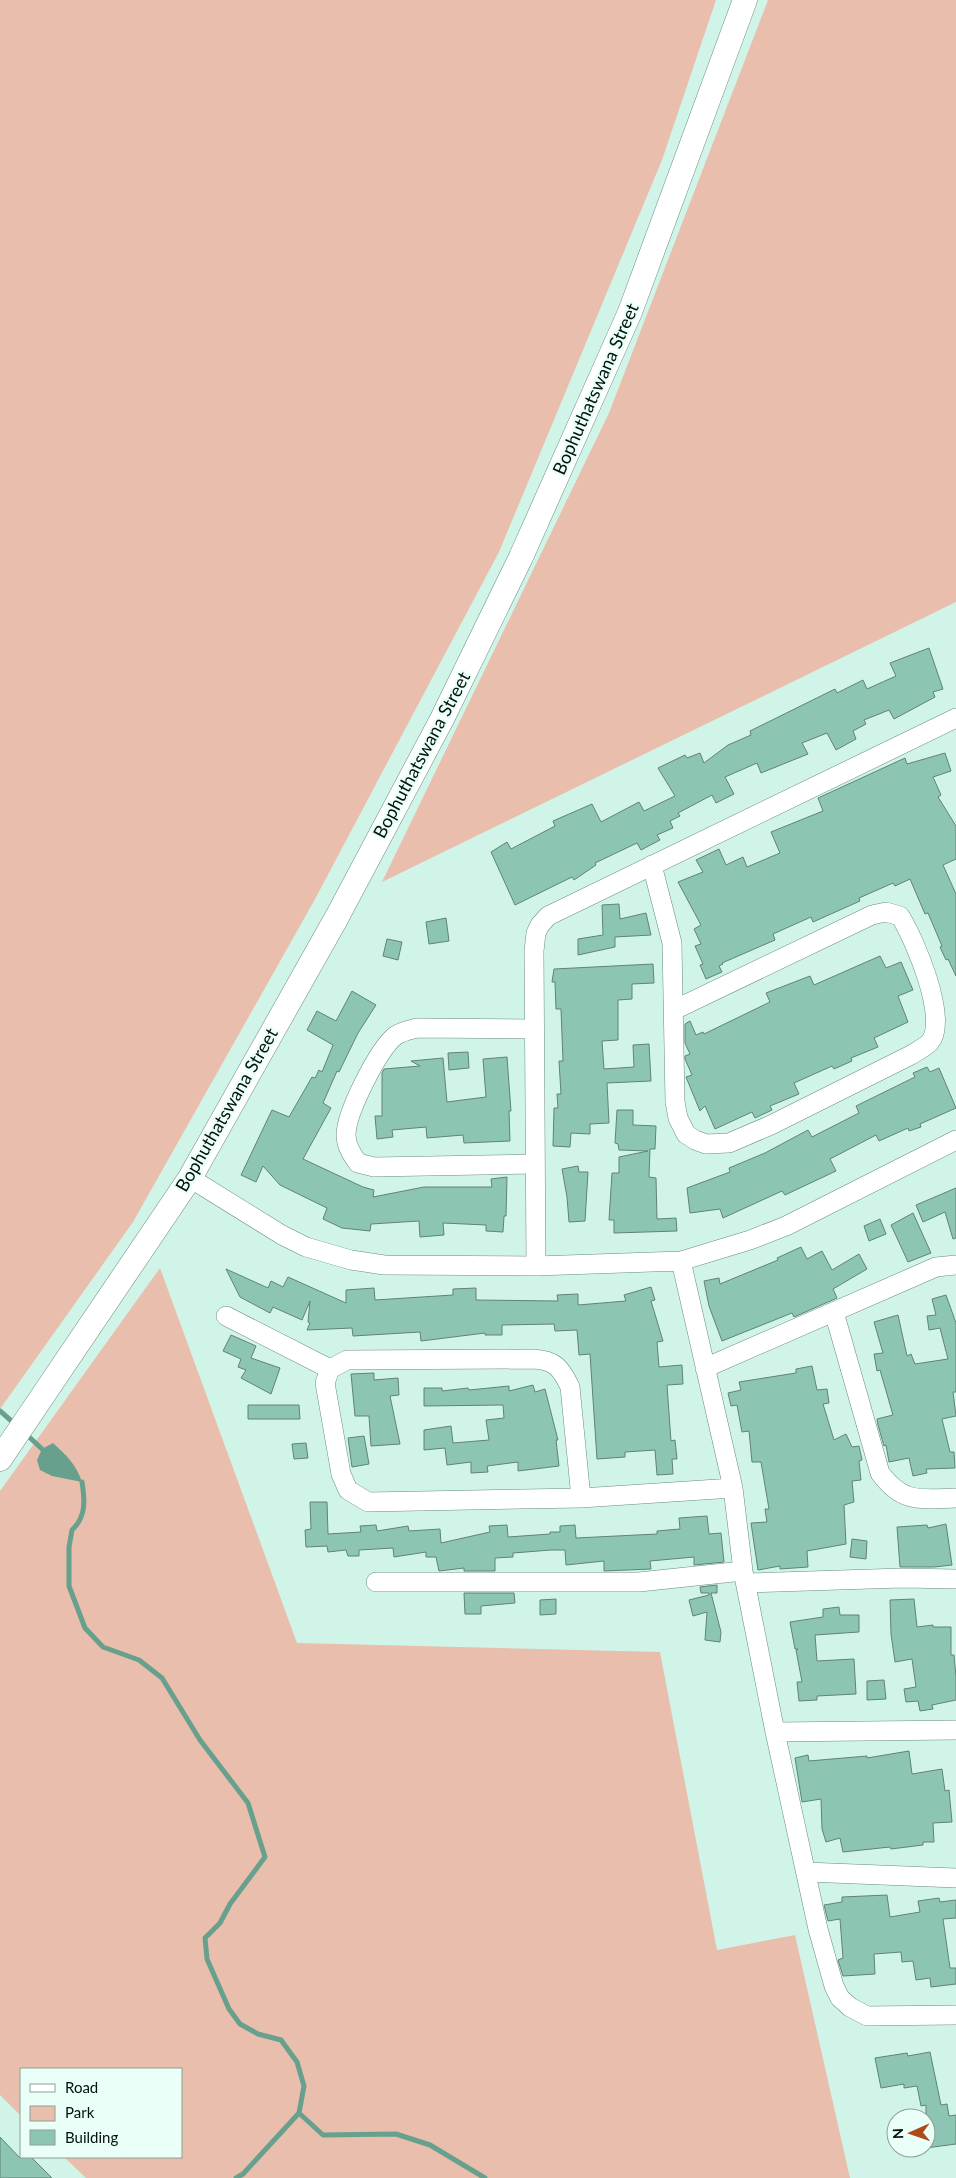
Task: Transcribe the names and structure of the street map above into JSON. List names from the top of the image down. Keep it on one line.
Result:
{"streets":{"street":["Bophuthatswana Street"]},"legend":["Road","Park","Building"],"north":"left"}
